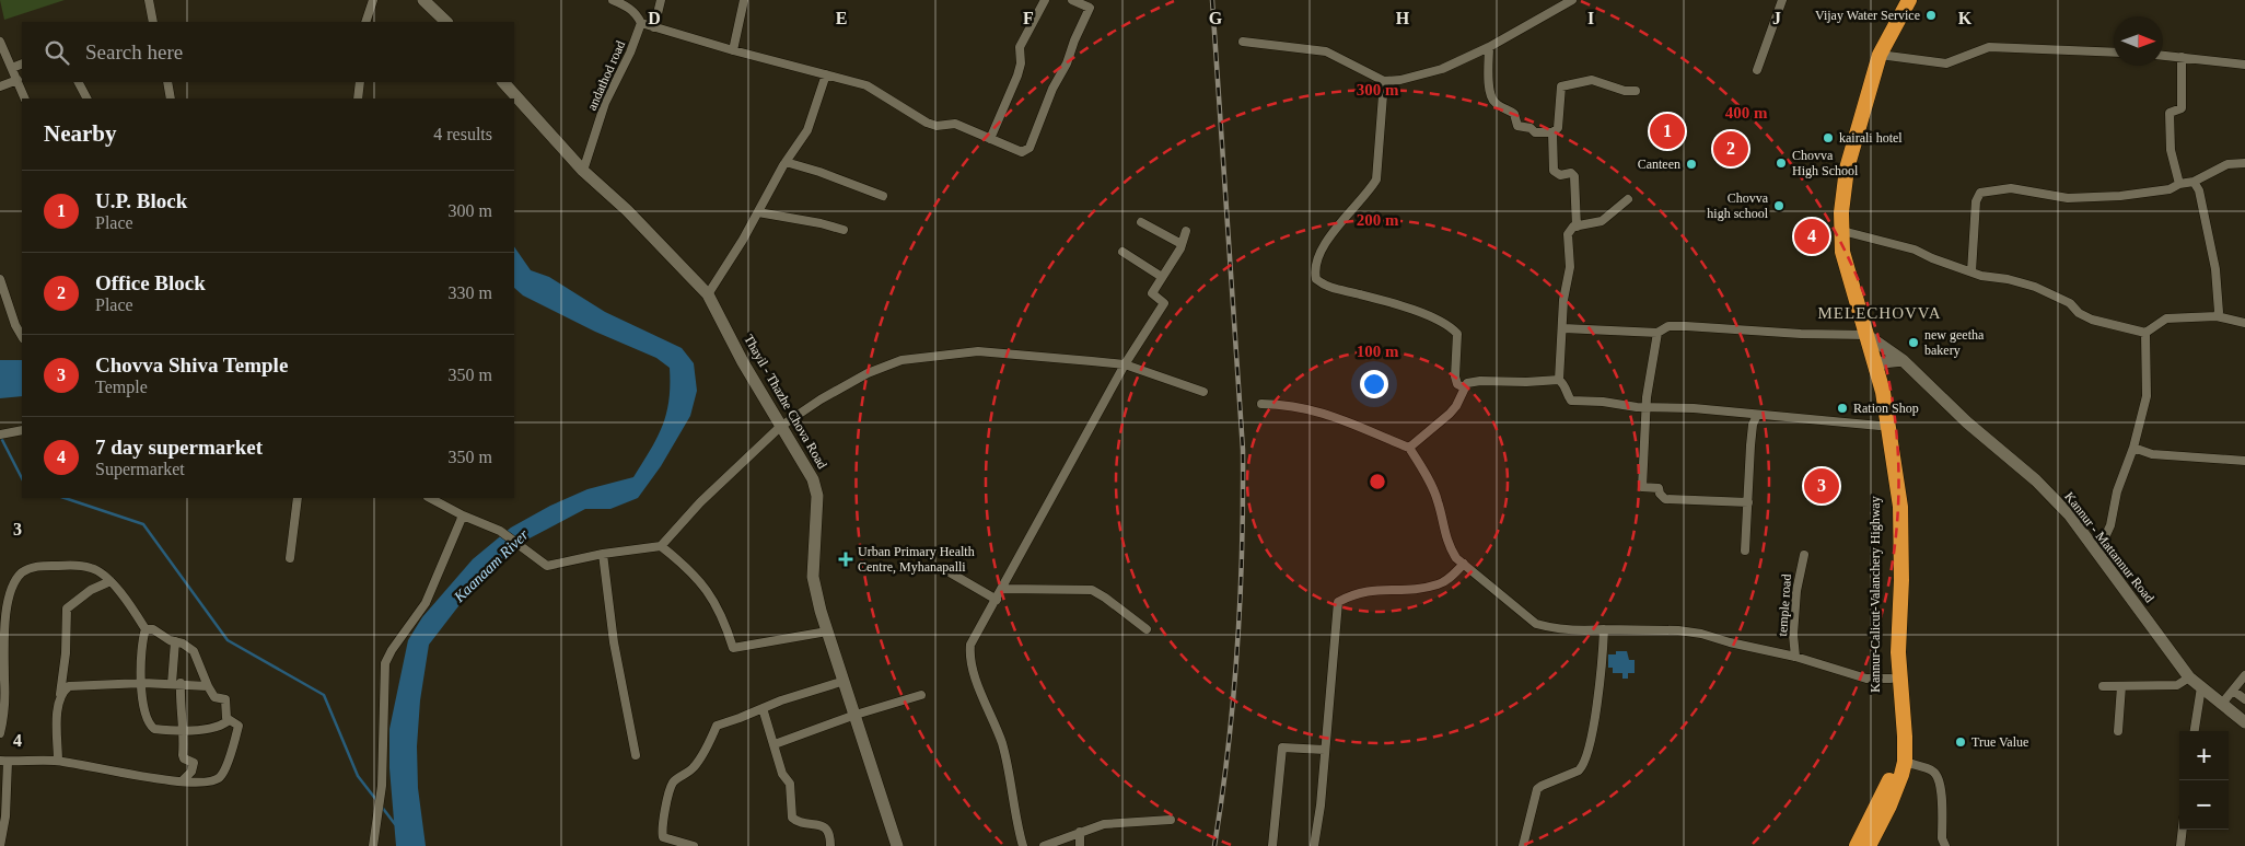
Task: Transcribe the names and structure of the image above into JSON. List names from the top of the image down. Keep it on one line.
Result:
{"streets":{"highway":["Kannur-Calicut-Valanchery Highway"],"street":["andathod road","Thayil - Thazhe Chova Road","Kannur - Mattannur Road","temple road"]},"crossings":[["andathod road","Thayil - Thazhe Chova Road"],["Kannur - Mattannur Road","Kannur-Calicut-Valanchery Highway"]],"districts":["MELECHOVVA"],"water":["Kaanaam River"],"places":{"other":["Vijay Water Service","kairali hotel","Chovva High School","Canteen","Chovva high school","new geetha bakery","Ration Shop","True Value"],"health":["Urban Primary Health Centre, Myhanapalli"]},"north":"right","page":{"search":"Search here","heading":["Nearby","4 results"],"pins":["1","2","4","3"],"list":[{"mark":"1","name":"U.P. Block","note":"Place","value":"300 m"},{"mark":"2","name":"Office Block","note":"Place","value":"330 m"},{"mark":"3","name":"Chovva Shiva Temple","note":"Temple","value":"350 m"},{"mark":"4","name":"7 day supermarket","note":"Supermarket","value":"350 m"}],"map_buttons":["+","−"]},"grid":{"columns":["D","E","F","G","H","I","J","K"],"rows":["3","4"]},"rings":["300 m","400 m","200 m","100 m"]}
